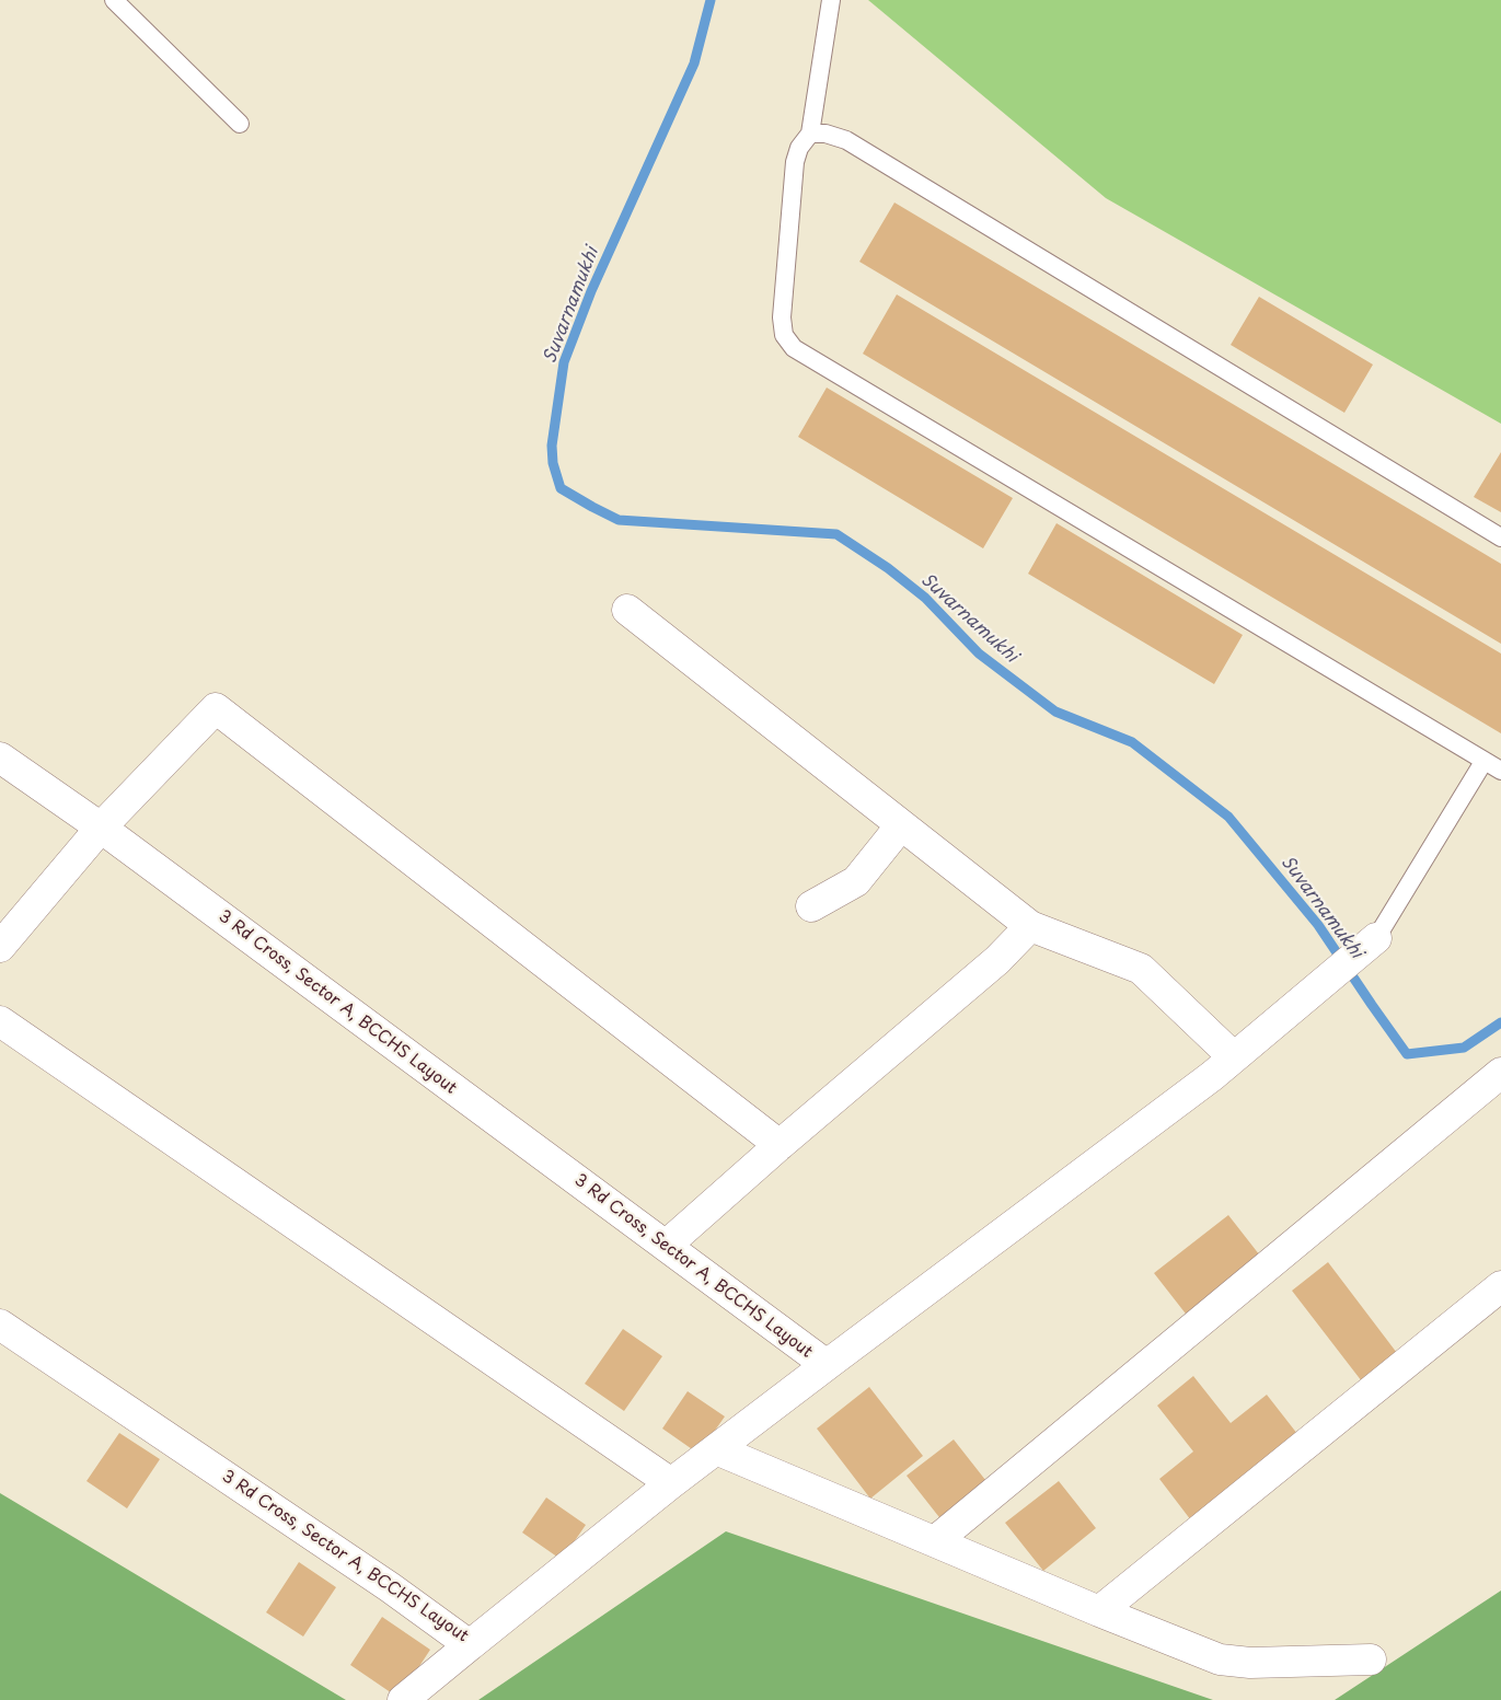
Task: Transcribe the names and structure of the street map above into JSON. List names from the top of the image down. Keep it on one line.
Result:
{"streets":{"street":["3 Rd Cross, Sector A, BCCHS Layout"]},"water":["Suvarnamukhi"]}
